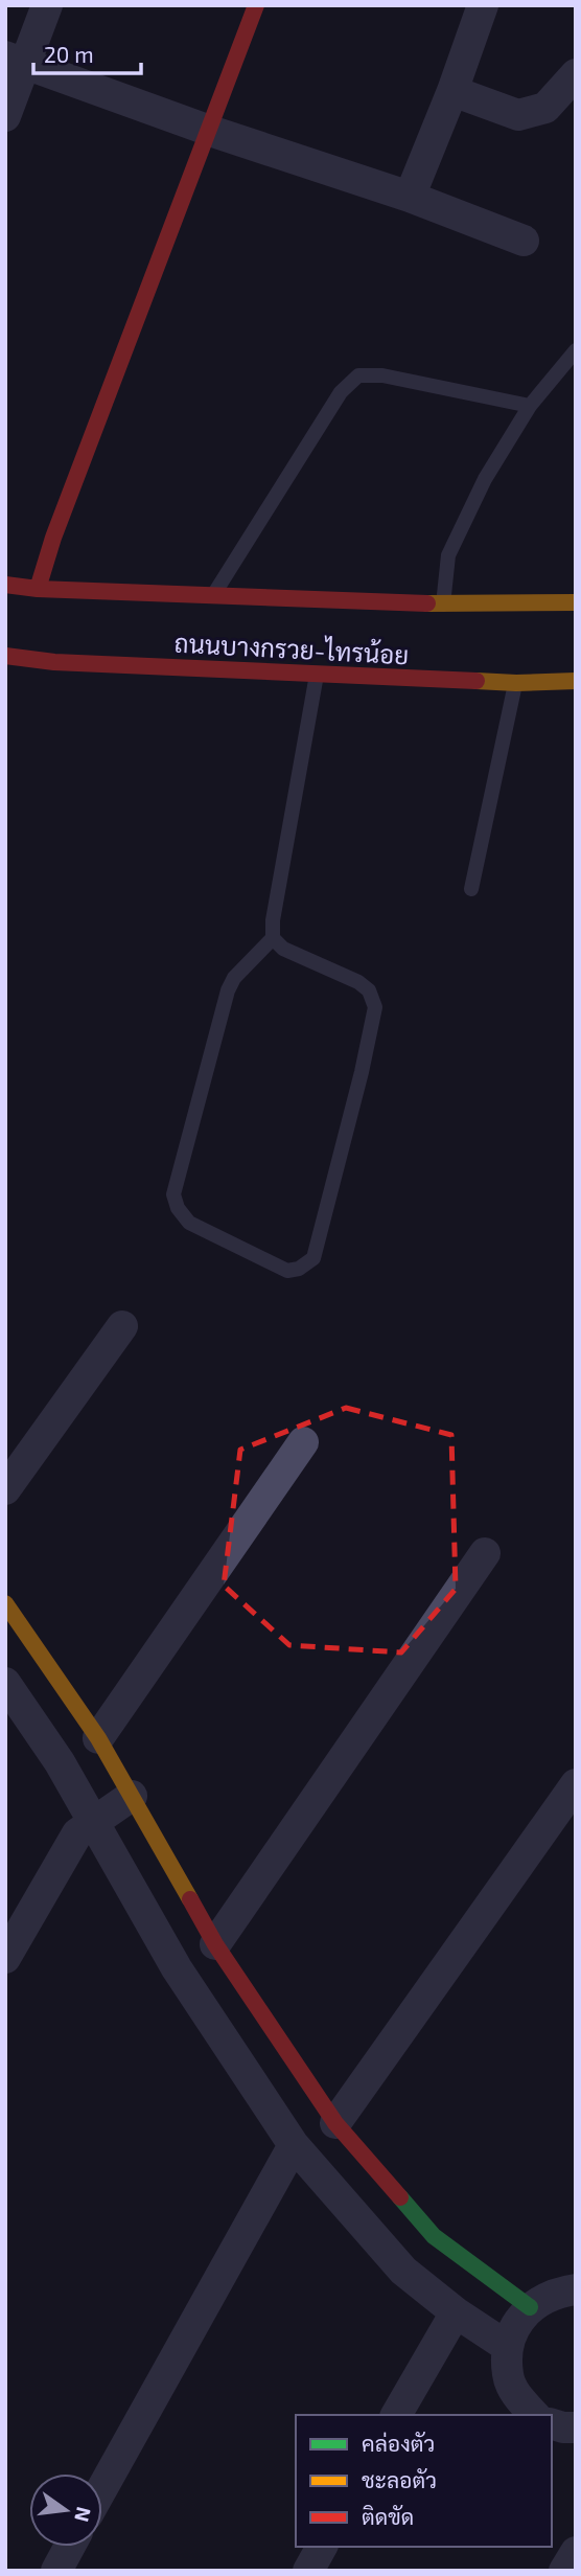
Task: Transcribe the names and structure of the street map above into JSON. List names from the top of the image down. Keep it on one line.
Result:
{"streets":{"street":["ถนนบางกรวย-ไทรน้อย"]},"legend":["คล่องตัว","ชะลอตัว","ติดขัด"],"scale_bar":"20 m","north":"right"}
